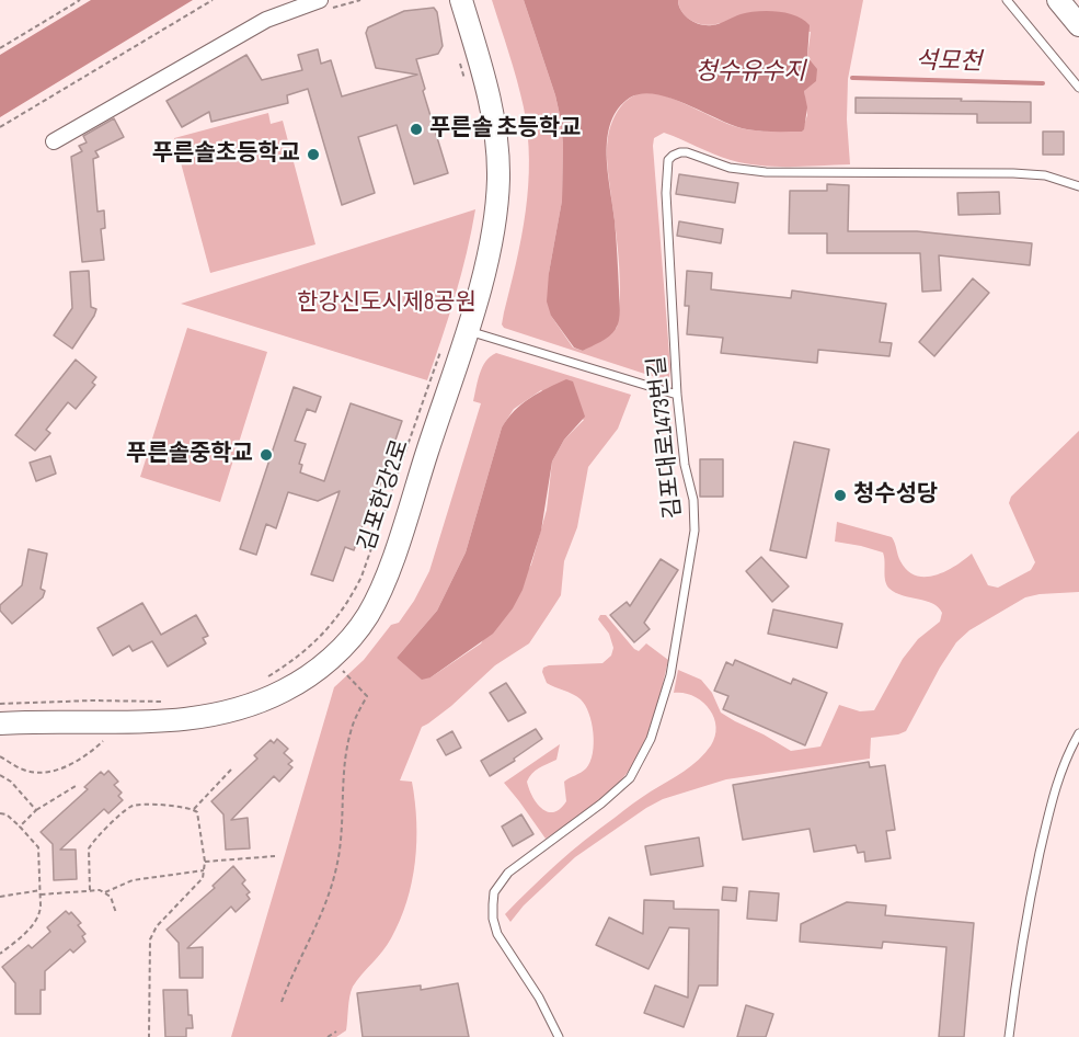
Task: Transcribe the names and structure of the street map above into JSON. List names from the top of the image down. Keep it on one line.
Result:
{"streets":{"street":["김포한강2로"],"lane":["김포대로1473번길"]},"water":["석모천","청수유수지"],"parks":["한강신도시제8공원"],"places":["푸른솔 초등학교","푸른솔초등학교","푸른솔중학교","청수성당"]}
